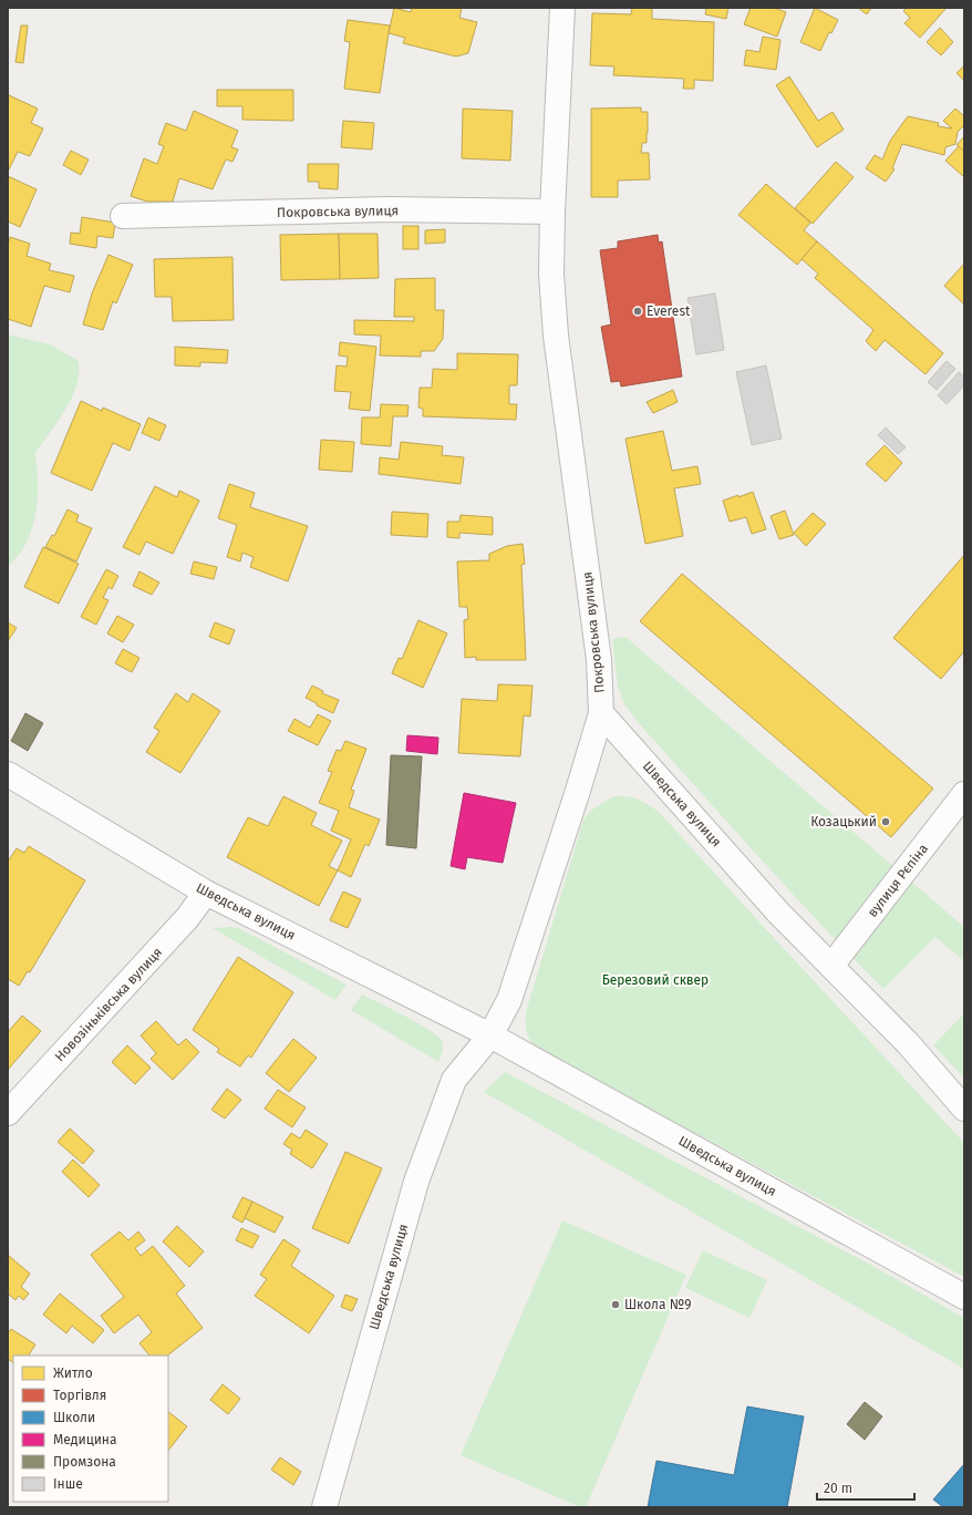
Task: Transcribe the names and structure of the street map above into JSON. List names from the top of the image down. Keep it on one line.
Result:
{"streets":{"street":["Покровська вулиця","Шведська вулиця","вулиця Рєпіна","Новозіньківська вулиця"]},"crossings":[["Покровська вулиця","Шведська вулиця"],["Шведська вулиця","вулиця Рєпіна"],["Шведська вулиця","Новозіньківська вулиця"]],"parks":["Березовий сквер"],"places":["Everest","Козацький","Школа №9"],"legend":["Житло","Торгівля","Школи","Медицина","Промзона","Інше"],"scale_bar":"20 m"}
